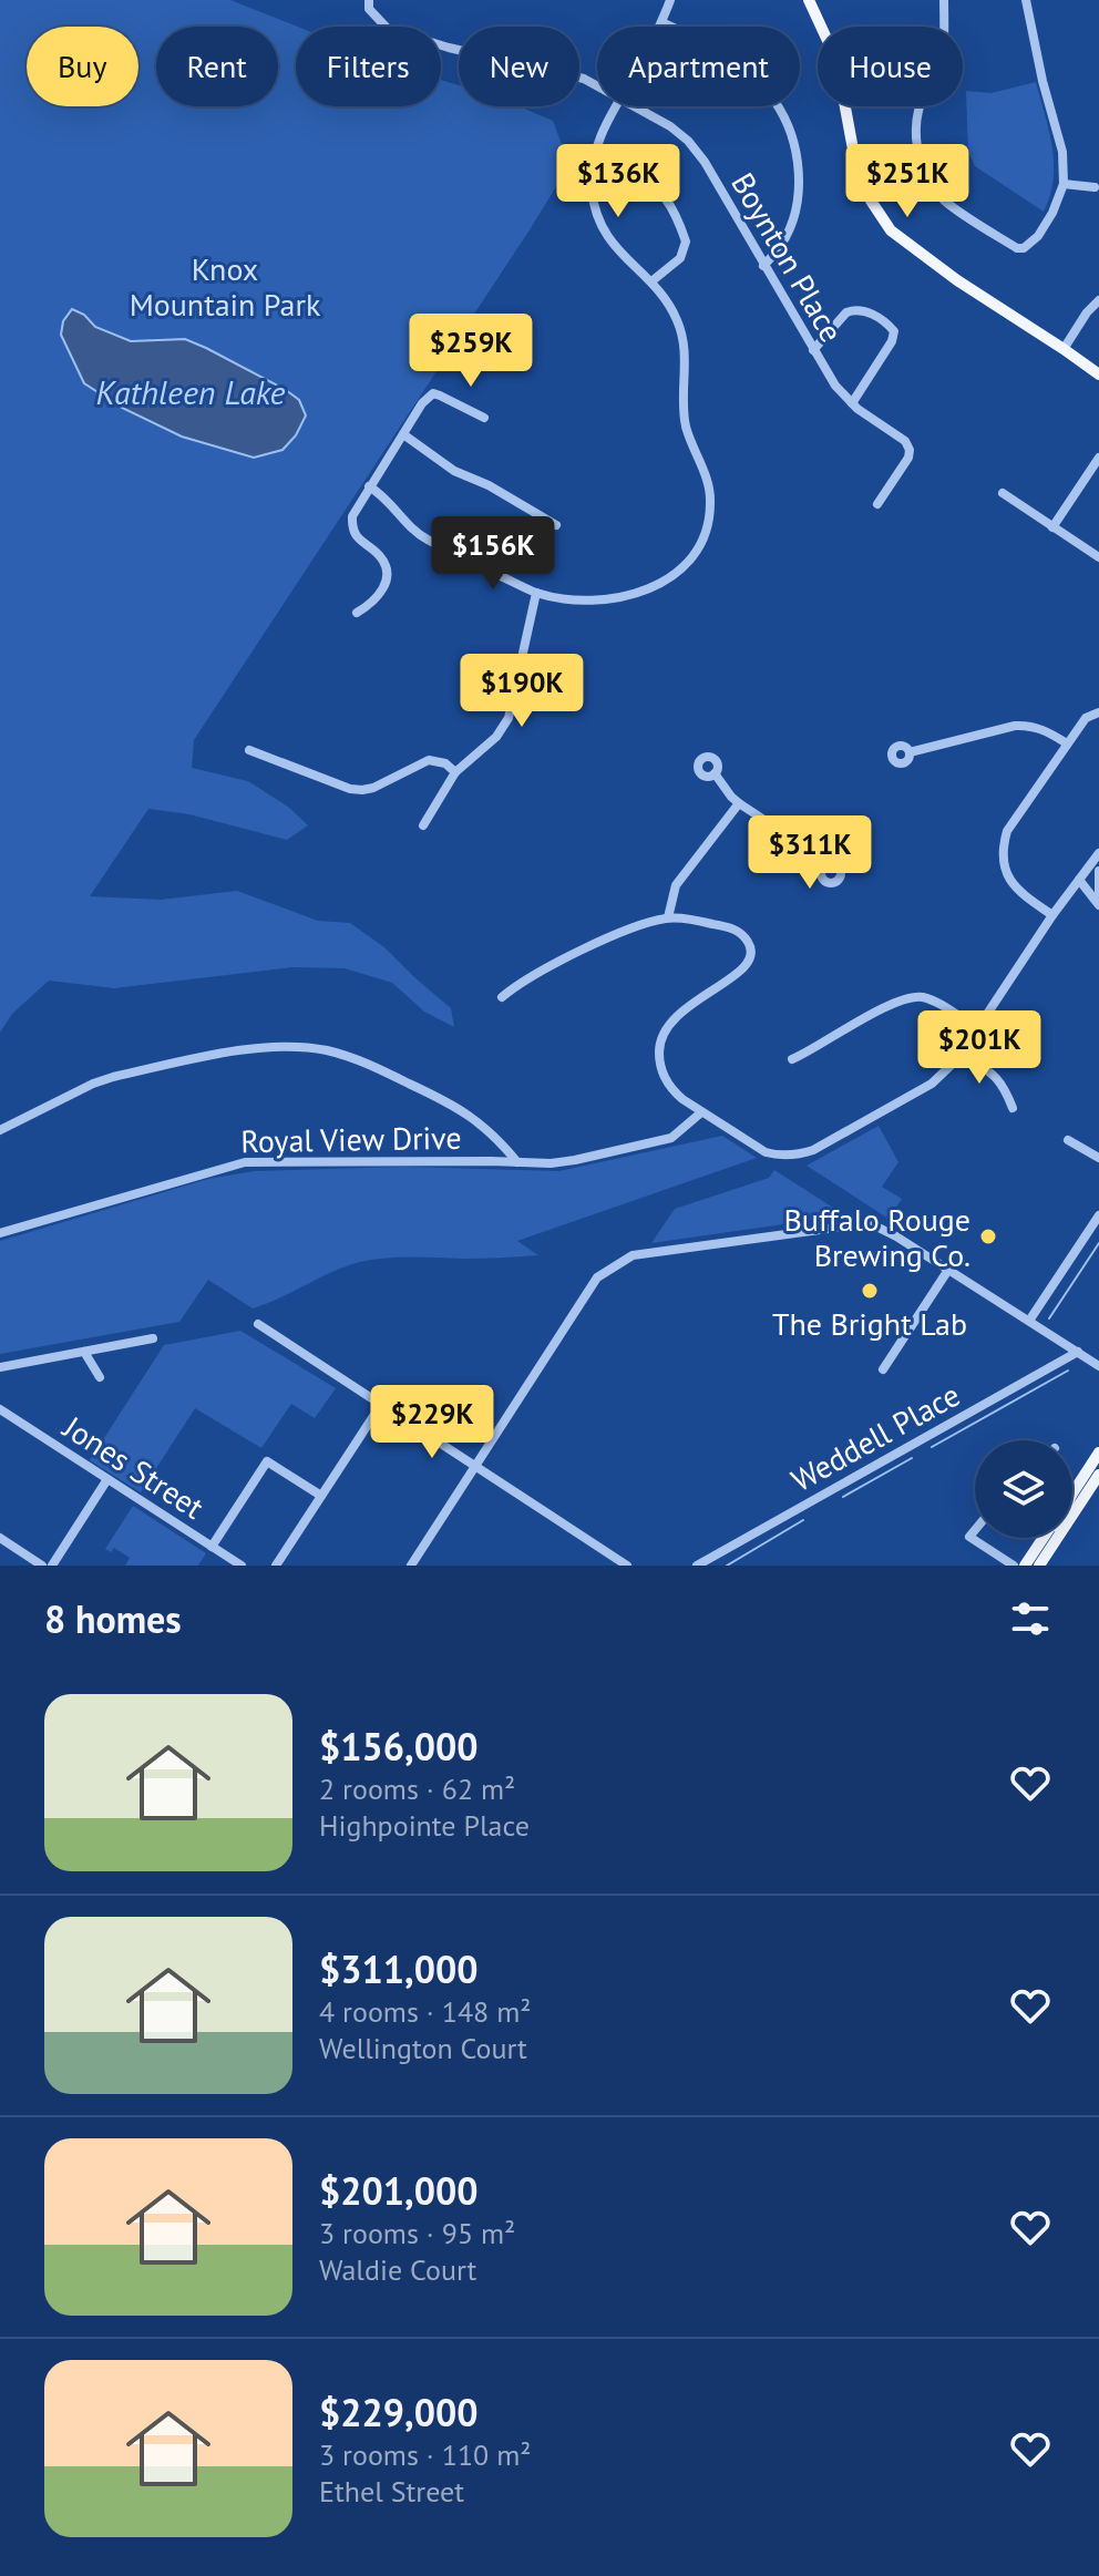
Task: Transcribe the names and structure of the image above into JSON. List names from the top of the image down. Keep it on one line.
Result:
{"streets":{"street":["Boynton Place","Royal View Drive","Weddell Place","Jones Street"]},"water":["Kathleen Lake"],"parks":["Knox Mountain Park"],"places":["Buffalo Rouge Brewing Co.","The Bright Lab"],"page":{"chip":["Buy","Rent","Filters","New","Apartment","House"],"price":["$136K","$251K","$259K","$156K","$190K","$311K","$201K","$229K"],"heading":"8 homes","list":[{"name":"$156,000","note":"2 rooms · 62 m² · Highpointe Place"},{"name":"$311,000","note":"4 rooms · 148 m² · Wellington Court"},{"name":"$201,000","note":"3 rooms · 95 m² · Waldie Court"},{"name":"$229,000","note":"3 rooms · 110 m² · Ethel Street"}]}}
